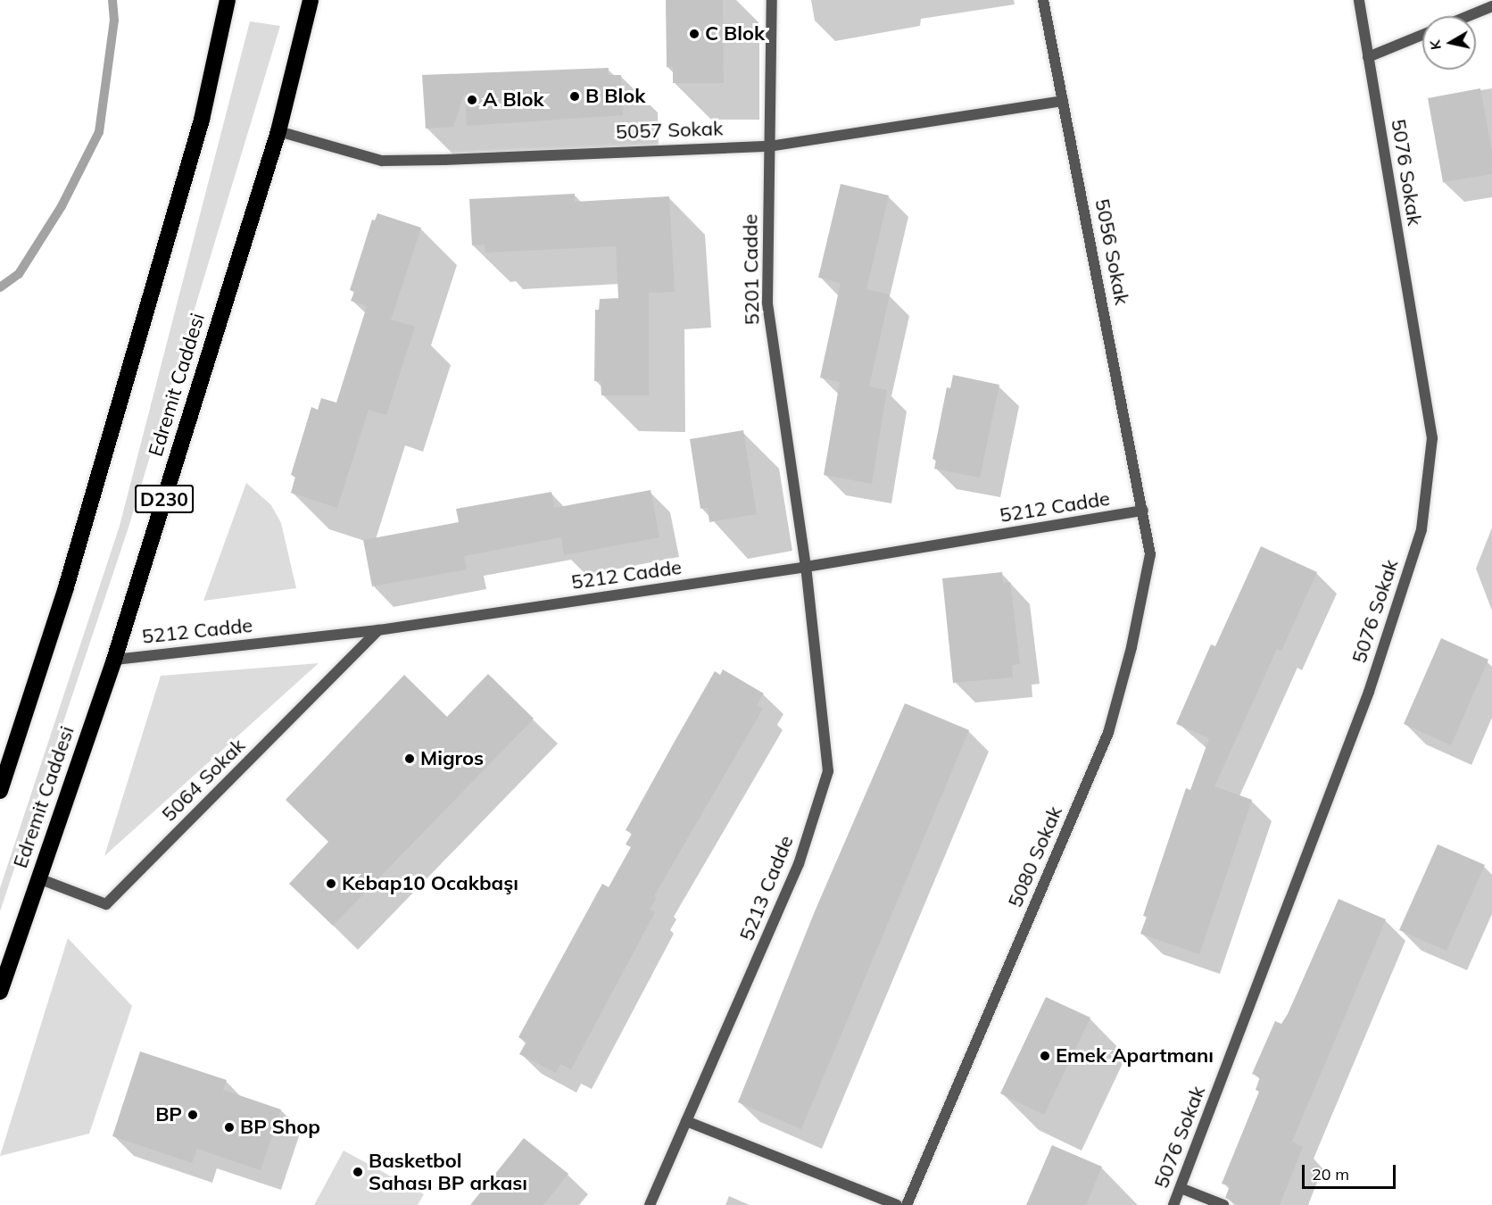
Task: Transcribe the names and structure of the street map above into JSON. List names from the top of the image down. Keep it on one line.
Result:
{"streets":{"highway":["Edremit Caddesi","D230"],"street":["5057 Sokak","5076 Sokak","5056 Sokak","5201 Cadde","5212 Cadde","5064 Sokak","5080 Sokak","5213 Cadde"]},"crossings":[["5057 Sokak","5056 Sokak"],["5057 Sokak","5201 Cadde"],["5057 Sokak","Edremit Caddesi"],["5056 Sokak","5212 Cadde"],["5056 Sokak","5080 Sokak"],["5201 Cadde","5212 Cadde"],["5201 Cadde","5213 Cadde"],["Edremit Caddesi","5212 Cadde"],["Edremit Caddesi","5064 Sokak"],["5212 Cadde","5064 Sokak"],["5212 Cadde","5080 Sokak"],["5212 Cadde","5213 Cadde"]],"places":["C Blok","B Blok","A Blok","Migros","Kebap10 Ocakbaşı","Emek Apartmanı","BP","BP Shop","Basketbol Sahası BP arkası"],"scale_bar":"20 m","north":"left"}
